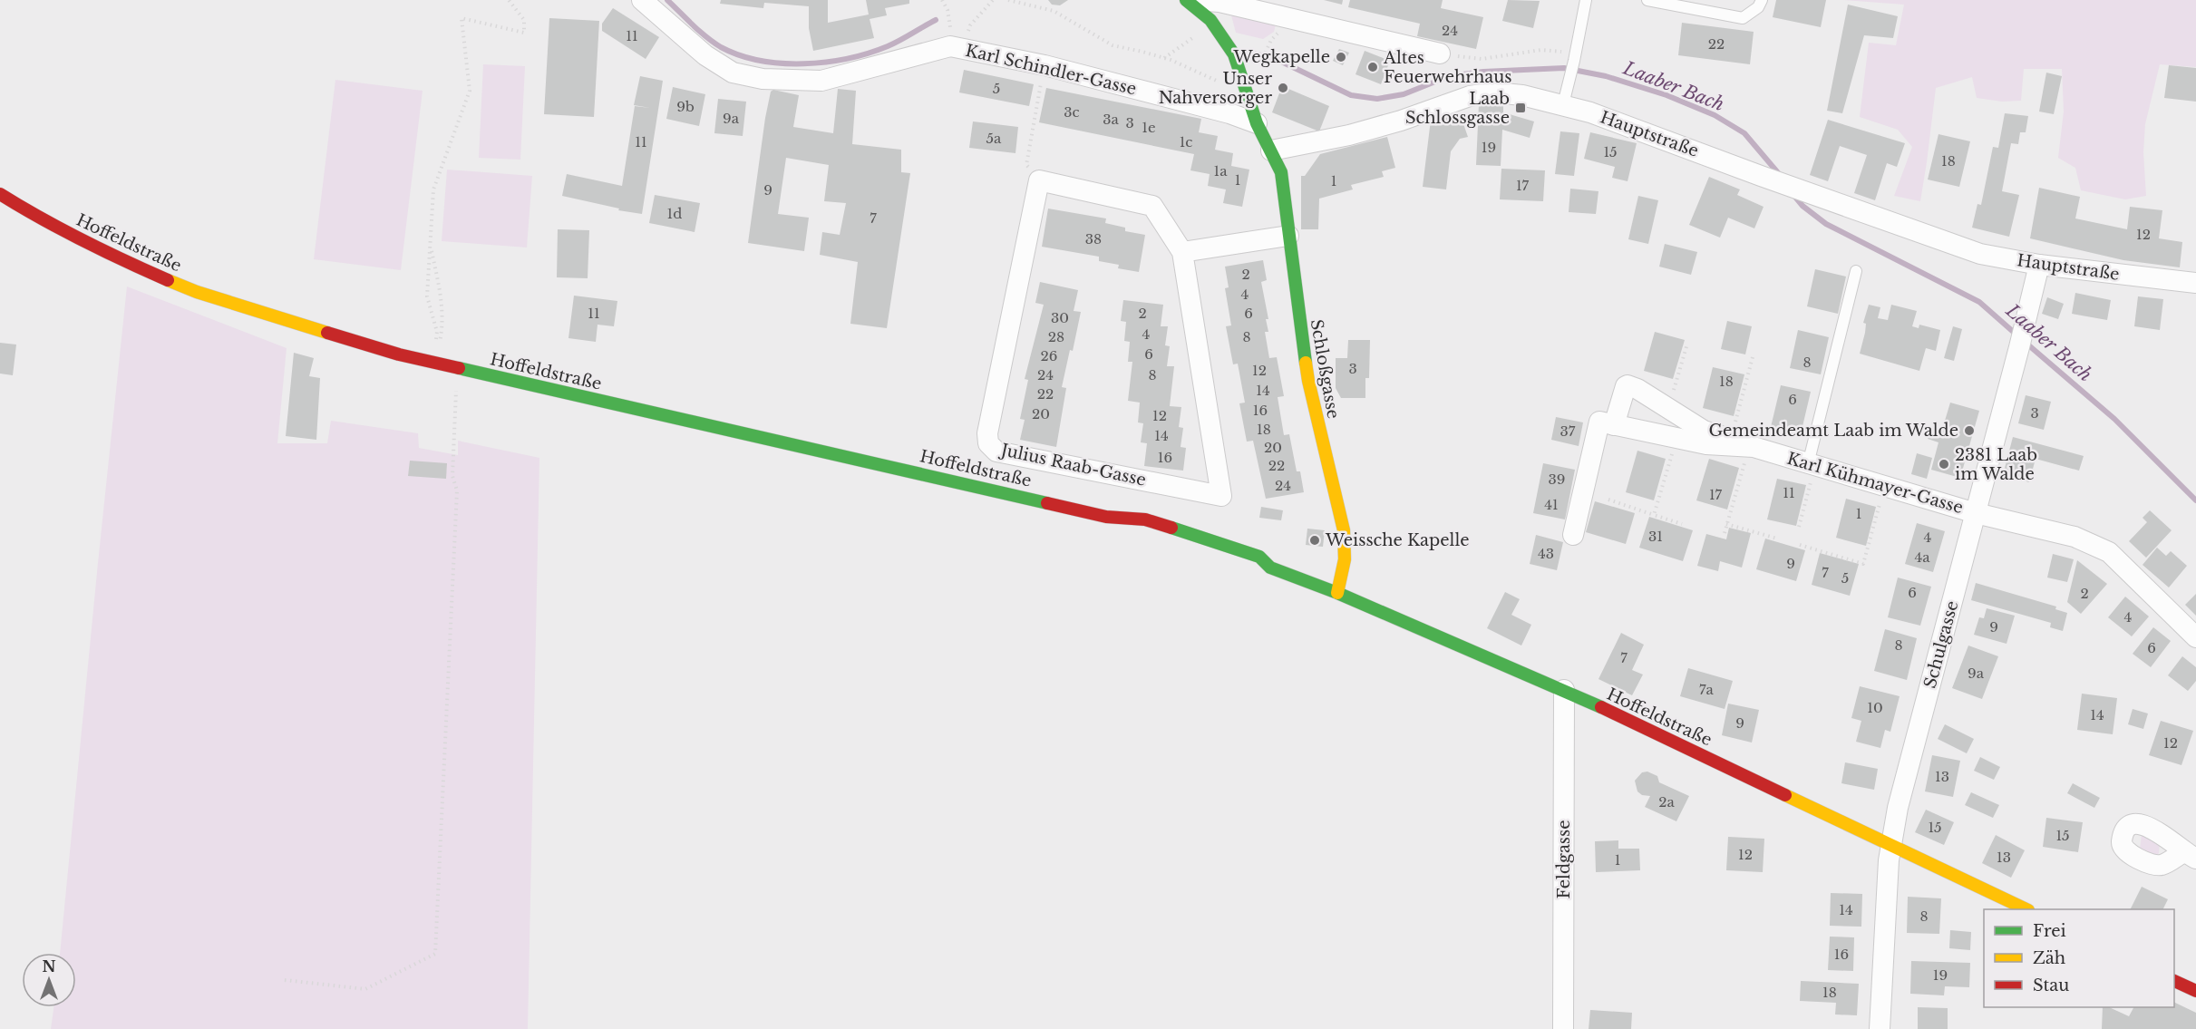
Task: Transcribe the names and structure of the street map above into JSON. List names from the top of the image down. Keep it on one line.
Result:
{"streets":{"main road":["Hoffeldstraße","Schloßgasse"],"street":["Karl Schindler-Gasse","Hauptstraße","Julius Raab-Gasse","Karl Kühmayer-Gasse","Schulgasse","Feldgasse"]},"crossings":[["Hauptstraße","Schloßgasse"],["Hauptstraße","Schulgasse"],["Hoffeldstraße","Schloßgasse"],["Hoffeldstraße","Schulgasse"],["Hoffeldstraße","Feldgasse"],["Karl Kühmayer-Gasse","Schulgasse"]],"water":["Laaber Bach"],"places":{"other":["Wegkapelle","Altes Feuerwehrhaus","Unser Nahversorger","Gemeindeamt Laab im Walde","2381 Laab im Walde","Weissche Kapelle"],"transit":["Laab Schlossgasse"]},"house_numbers":["24","11","22","5","9b","3c","9a","3a","3","1e","5a","11","1c","19","15","18","1a","1","1","17","9","1d","7","12","38","2","4","11","2","6","30","4","28","8","6","26","8","3","12","24","8","18","14","22","6","16","3","20","12","18","37","14","20","16","22","39","24","11","17","41","1","31","4","43","4a","9","7","5","6","2","4","9","8","6","7","9a","7a","10","14","9","12","13","2a","15","15","12","13","1","14","8","16","19","18"],"legend":["Frei","Zäh","Stau"],"north":"top"}
